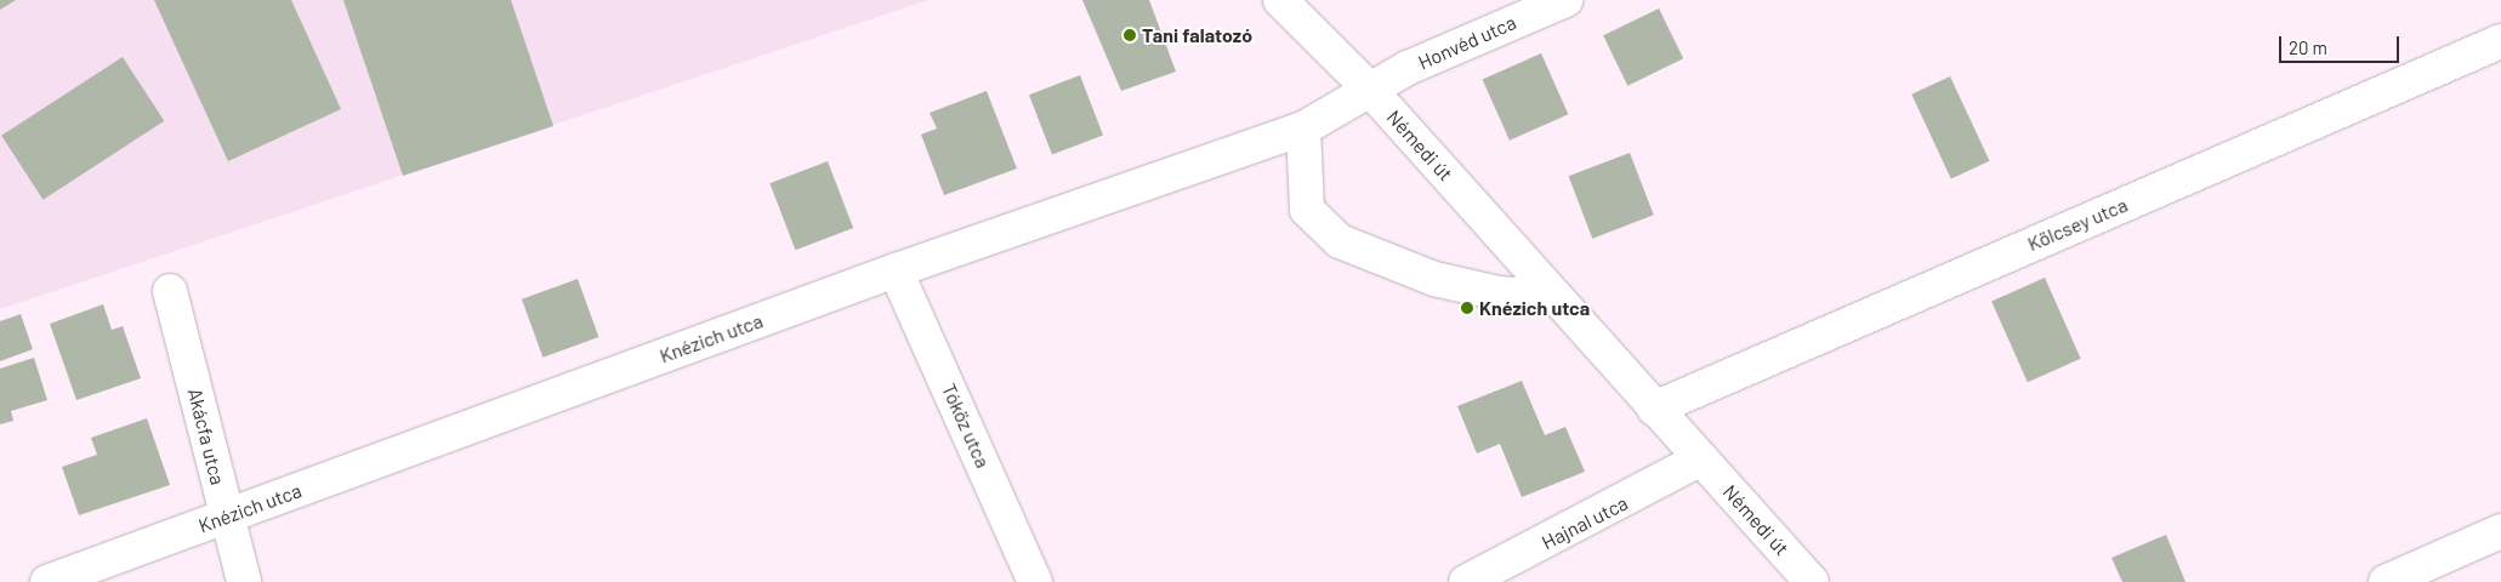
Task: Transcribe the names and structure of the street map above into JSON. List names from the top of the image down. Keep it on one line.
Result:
{"streets":{"street":["Honvéd utca","Némedi út","Kölcsey utca","Knézich utca","Tóköz utca","Akácfa utca","Hajnal utca"]},"crossings":[["Honvéd utca","Némedi út"],["Honvéd utca","Knézich utca"],["Némedi út","Kölcsey utca"],["Némedi út","Knézich utca"],["Némedi út","Hajnal utca"],["Knézich utca","Tóköz utca"],["Knézich utca","Akácfa utca"]],"places":["Tani falatozó","Knézich utca"],"scale_bar":"20 m"}
